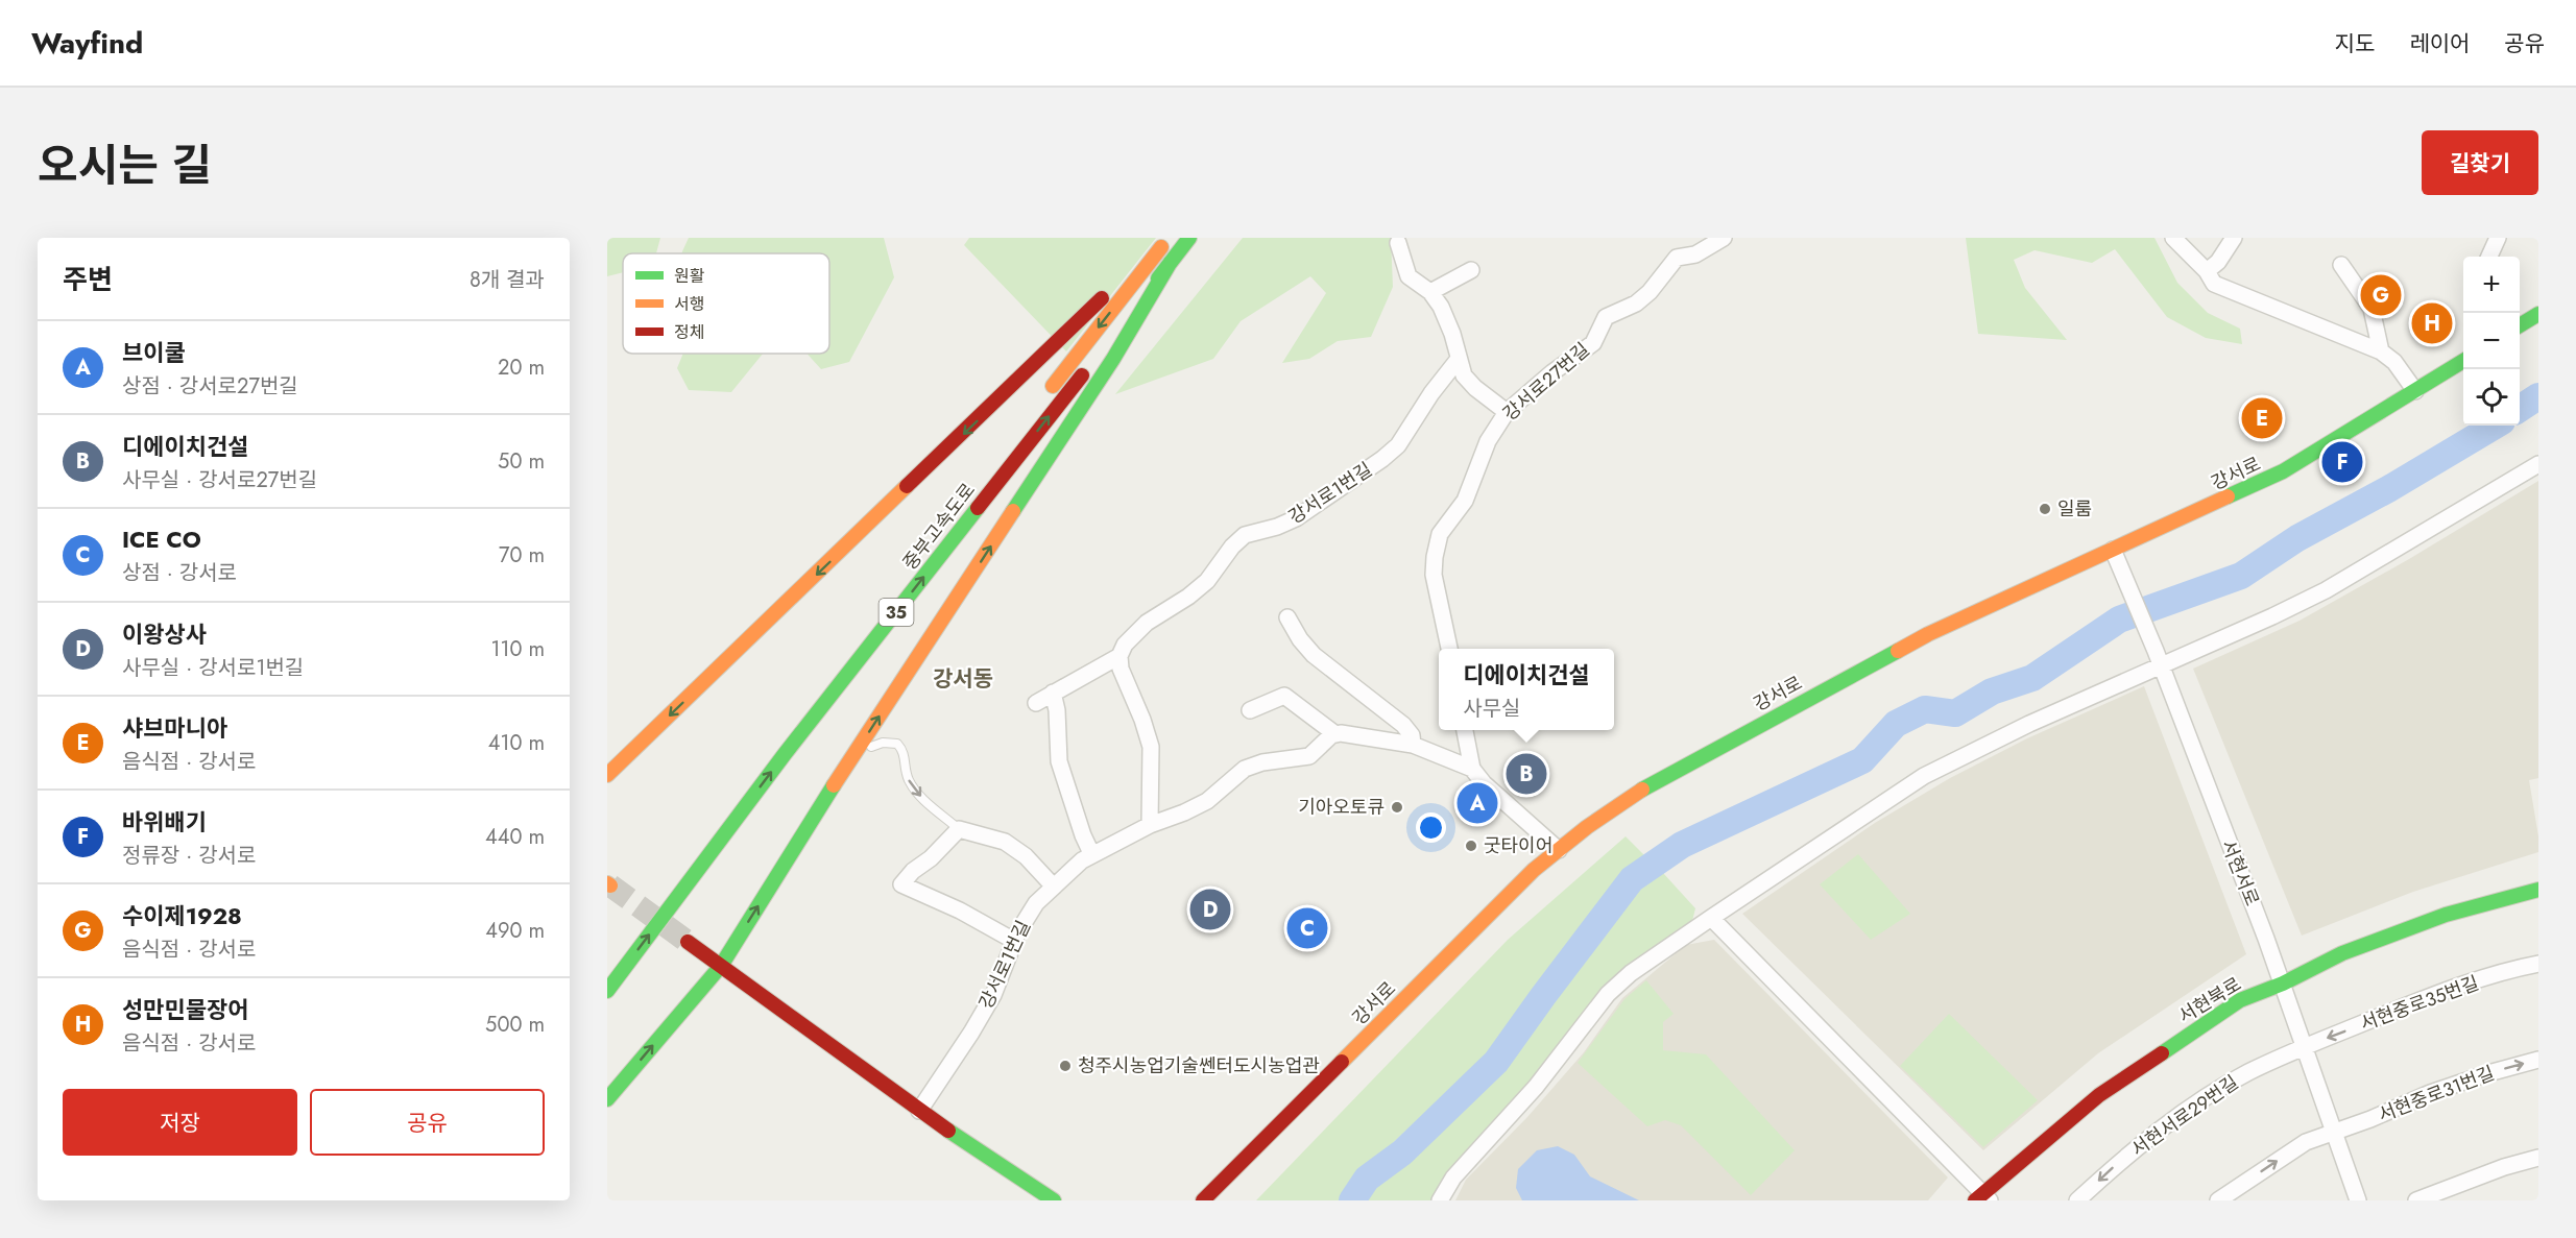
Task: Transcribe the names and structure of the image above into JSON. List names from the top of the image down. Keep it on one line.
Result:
{"streets":{"main road":["강서로","중부고속도로","35","서현북로"],"street":["강서로27번길","강서로1번길","서현서로","서현중로35번길","서현중로31번길","서현서로29번길"]},"crossings":[["강서로","서현서로"],["서현서로","서현북로"],["서현서로","서현중로35번길"],["서현서로","서현중로31번길"],["서현서로","서현서로29번길"],["서현중로35번길","서현서로29번길"]],"one_way":["서현중로35번길","서현서로29번길"],"districts":["강서동"],"places":["일룸","기아오토큐","굿타이어","청주시농업기술쎈터도시농업관"],"legend":["원활","서행","정체"],"page":{"header":"Wayfind","nav":["지도","레이어","공유"],"title":"오시는 길","buttons":["길찾기",["저장","공유"]],"heading":["주변","8개 결과"],"map_buttons":["+","−"],"pins":["G","H","E","F","B","A","D","C"],"list":[{"mark":"A","name":"브이쿨","note":"상점 · 강서로27번길","value":"20 m"},{"mark":"B","name":"디에이치건설","note":"사무실 · 강서로27번길","value":"50 m"},{"mark":"C","name":"ICE CO","note":"상점 · 강서로","value":"70 m"},{"mark":"D","name":"이왕상사","note":"사무실 · 강서로1번길","value":"110 m"},{"mark":"E","name":"샤브마니아","note":"음식점 · 강서로","value":"410 m"},{"mark":"F","name":"바위배기","note":"정류장 · 강서로","value":"440 m"},{"mark":"G","name":"수이제1928","note":"음식점 · 강서로","value":"490 m"},{"mark":"H","name":"성만민물장어","note":"음식점 · 강서로","value":"500 m"}],"popup":["디에이치건설","사무실"]}}
